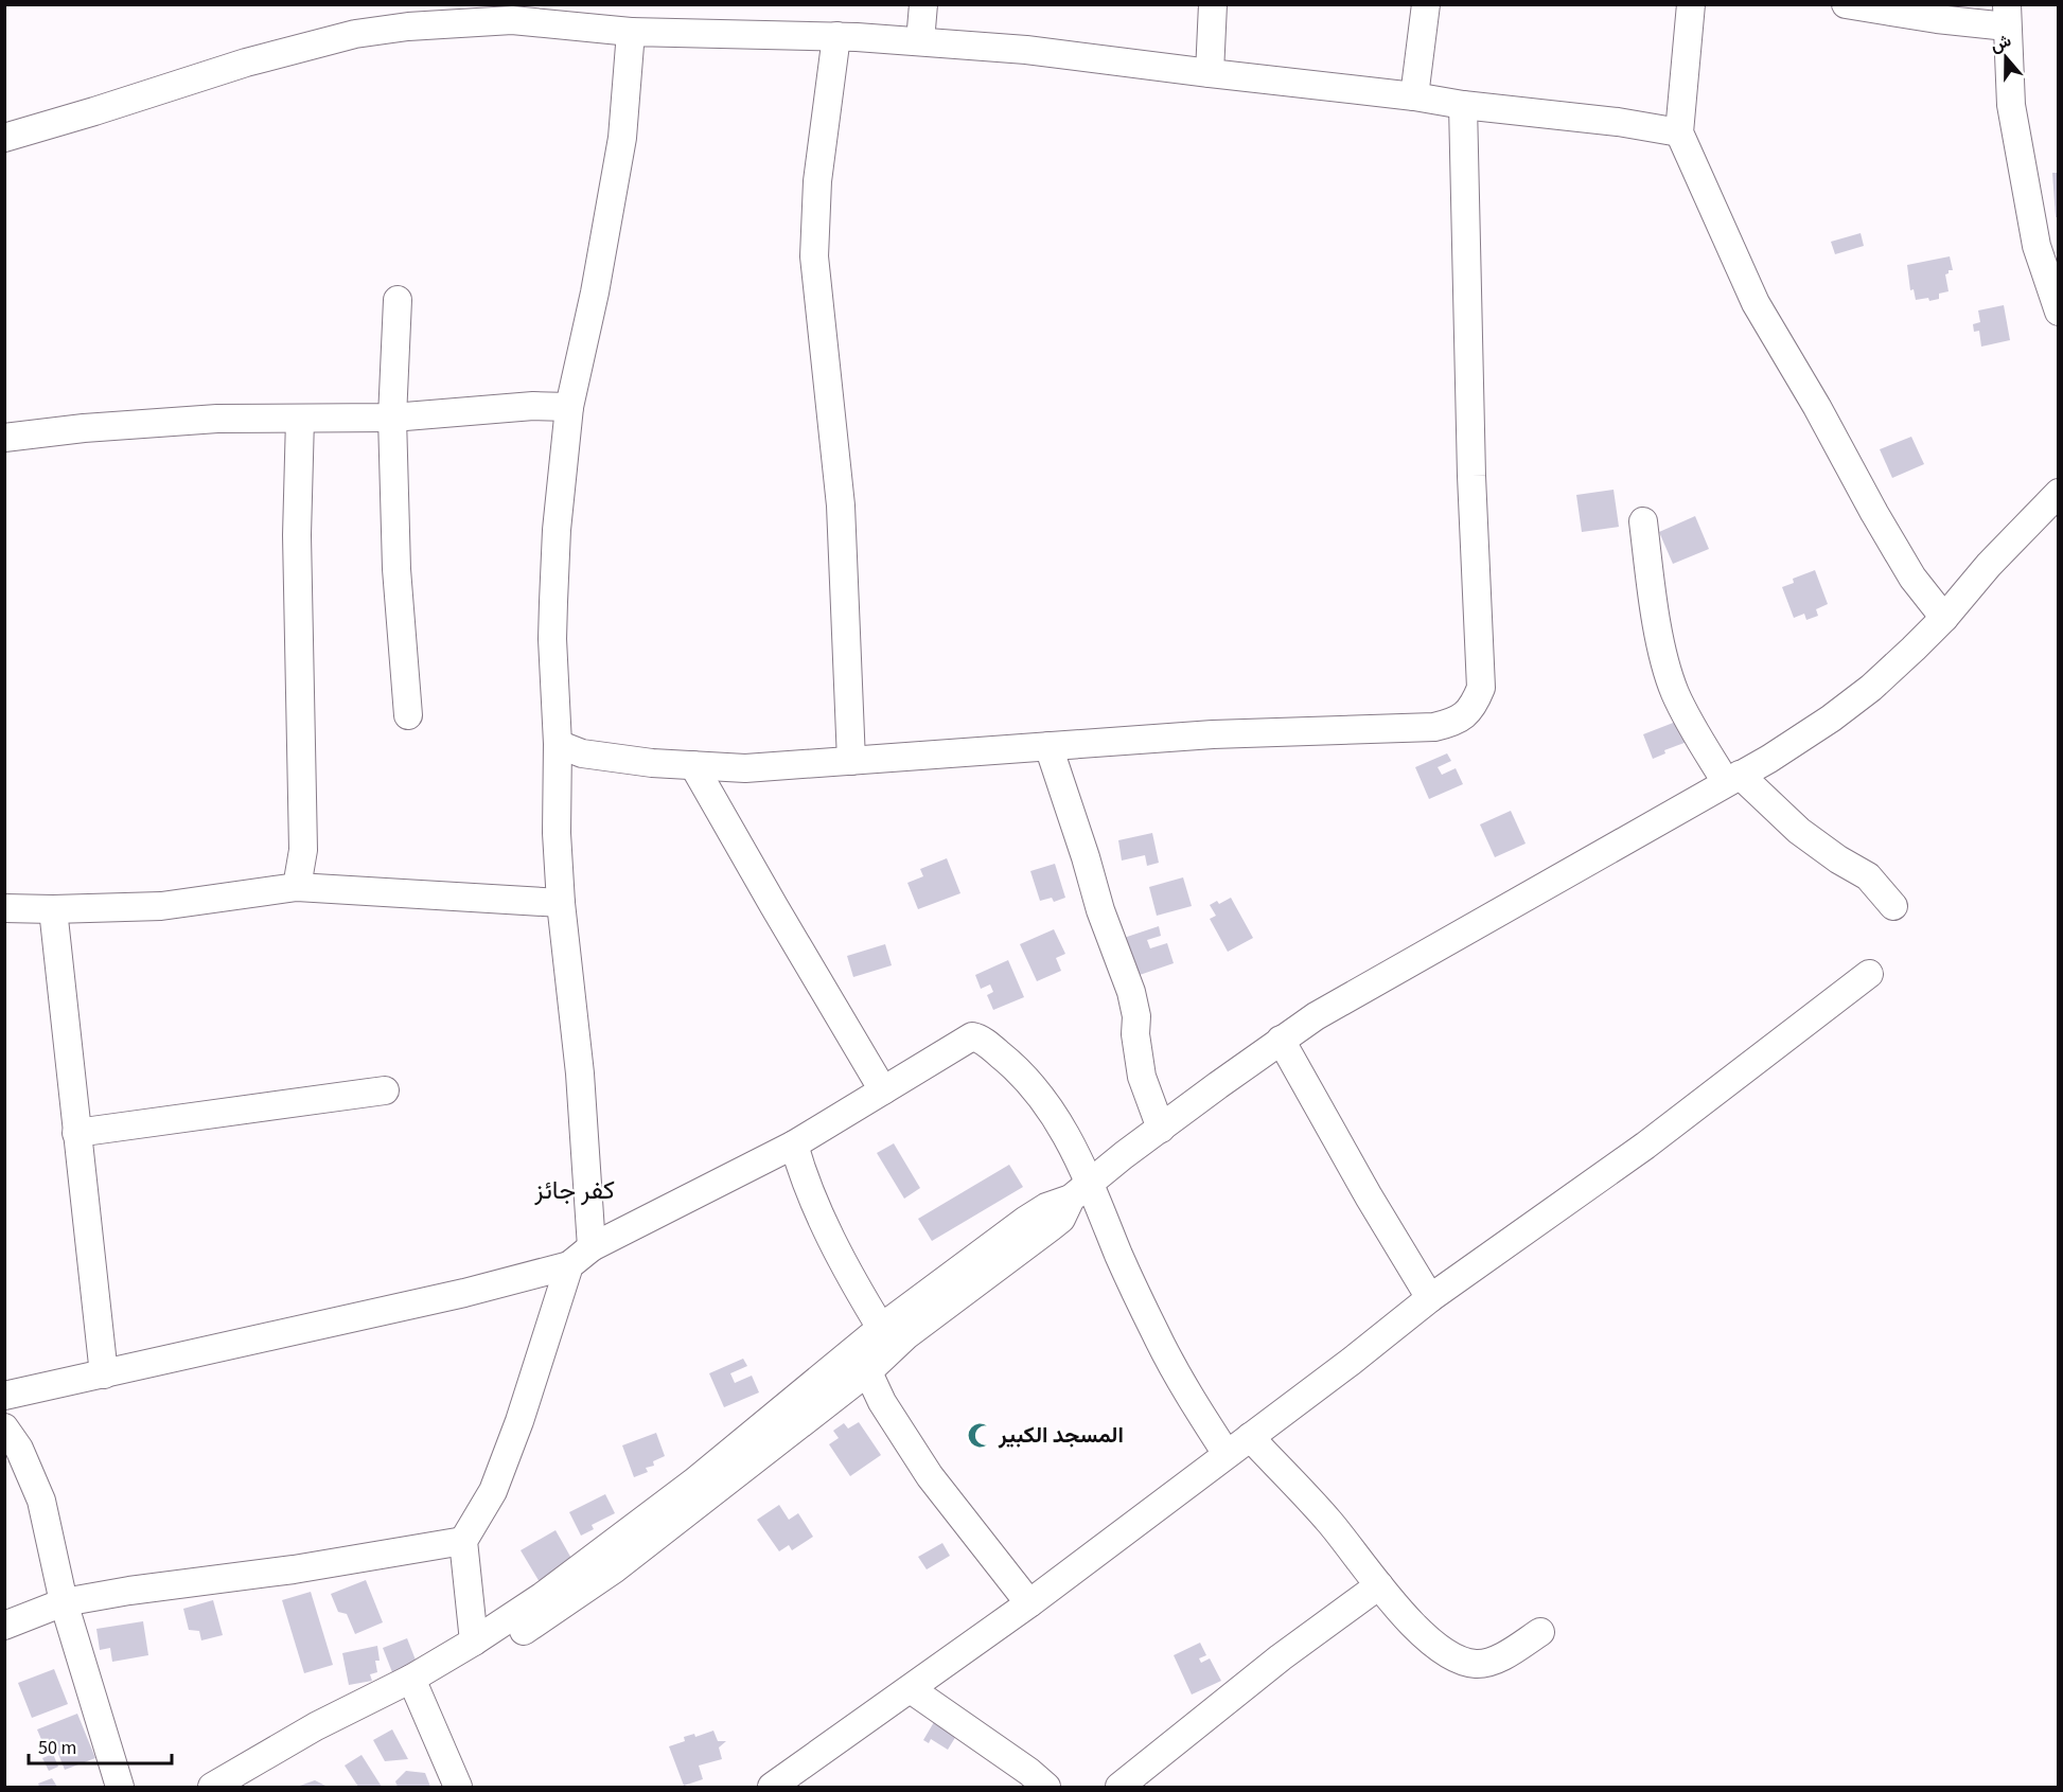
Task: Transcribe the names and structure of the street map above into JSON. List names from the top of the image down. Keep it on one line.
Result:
{"districts":["كفر جائز"],"places":{"mosque":["المسجد الكبير"]},"scale_bar":"50 m","north":"top"}
